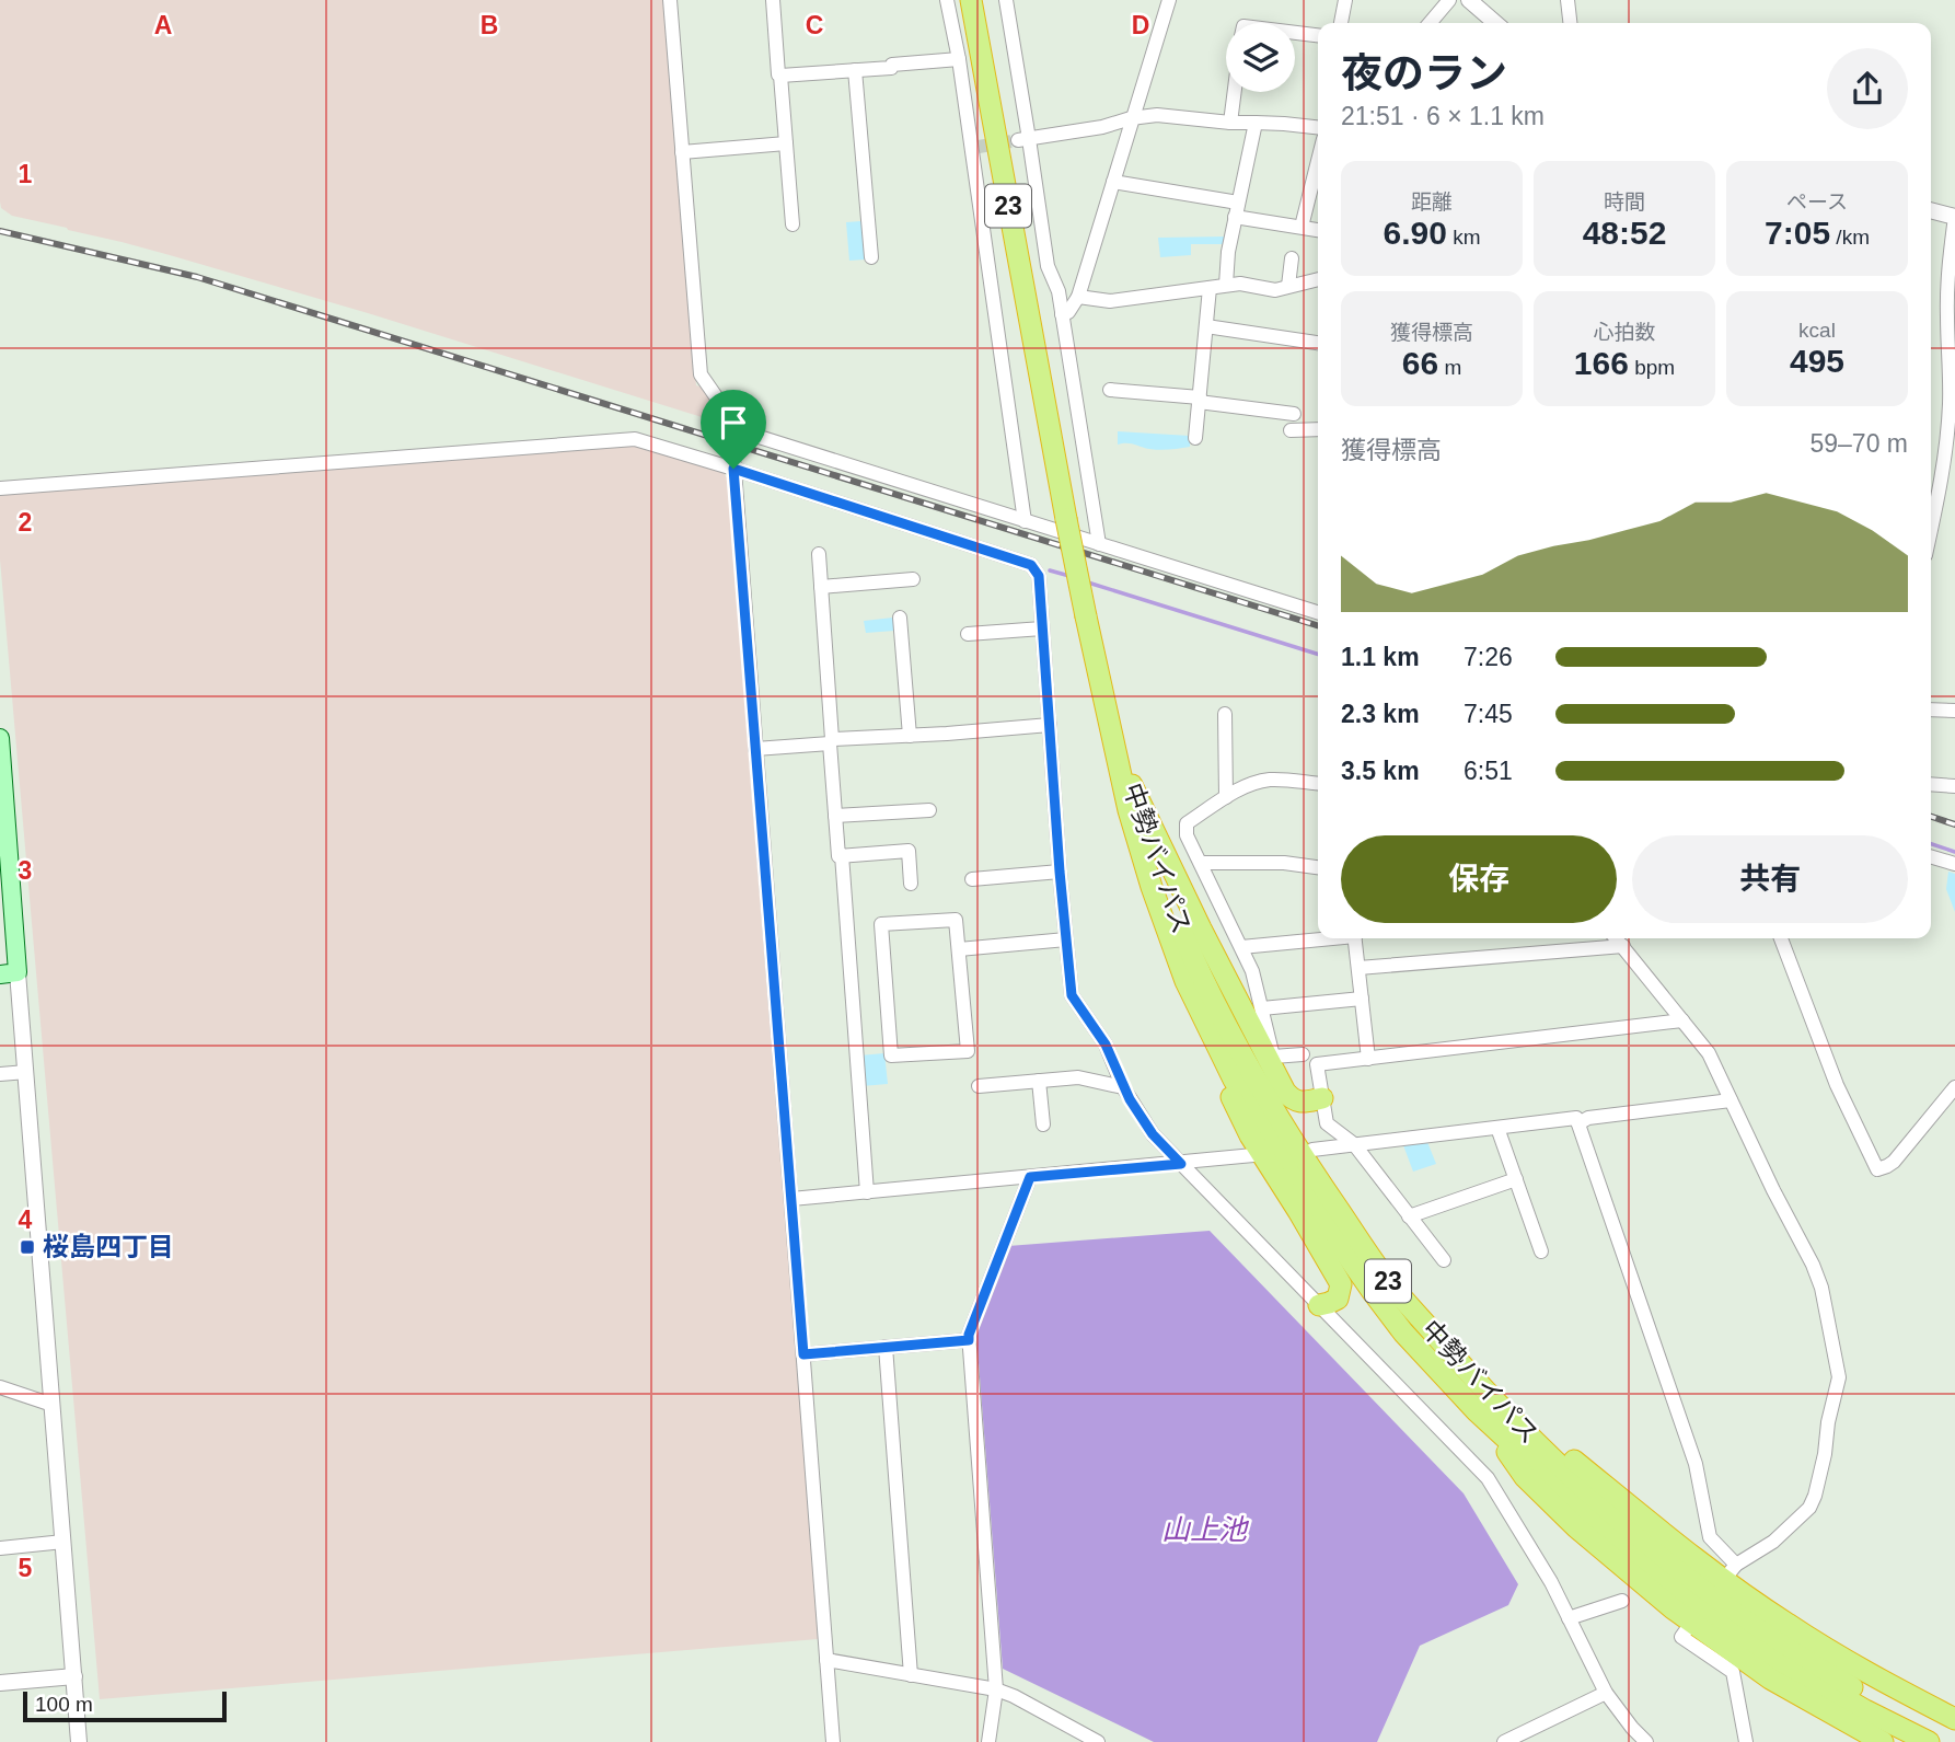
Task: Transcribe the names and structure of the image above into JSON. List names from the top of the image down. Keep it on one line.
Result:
{"streets":{"highway":["23","中勢バイパス"]},"water":["山上池"],"places":{"transit":["桜島四丁目"]},"scale_bar":"100 m","page":{"heading":["夜のラン","21:51 · 6 × 1.1 km"],"stats":[["距離","6.90 km"],["時間","48:52"],["ペース","7:05 /km"],["獲得標高","66 m"],["心拍数","166 bpm"],["kcal","495"]],"chart":["獲得標高","59–70 m"],"list":[{"name":"1.1 km","note":"7:26"},{"name":"2.3 km","note":"7:45"},{"name":"3.5 km","note":"6:51"}],"buttons":["保存","共有"],"scale":"100 m"},"grid":{"columns":["A","B","C","D"],"rows":["1","2","3","4","5"]}}
